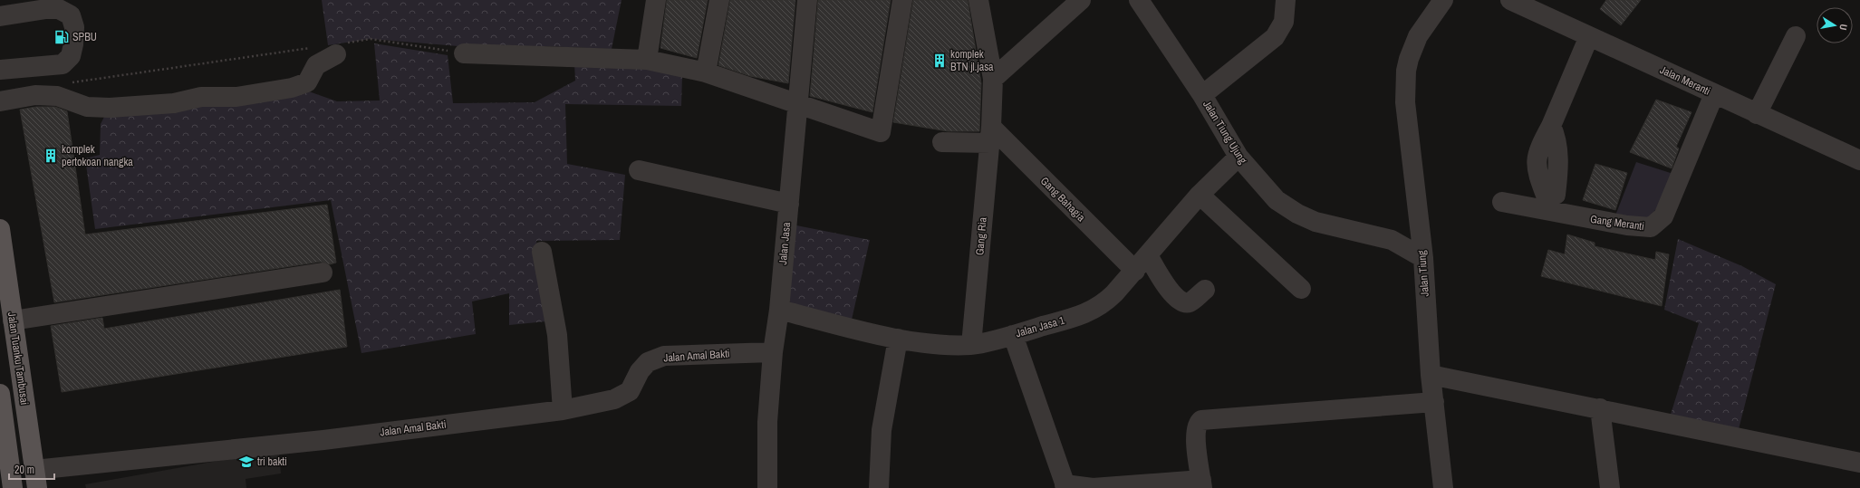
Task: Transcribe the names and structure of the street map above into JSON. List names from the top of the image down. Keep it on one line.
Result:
{"streets":{"main road":["Jalan Tuanku Tambusai"],"street":["Jalan Meranti","Jalan Tiung Ujung","Gang Bahagia","Gang Meranti","Gang Ria","Jalan Jasa","Jalan Tiung","Jalan Jasa 1","Jalan Amal Bakti"]},"crossings":[["Jalan Meranti","Gang Meranti"],["Jalan Tiung Ujung","Jalan Tiung"],["Jalan Tiung Ujung","Jalan Jasa 1"],["Gang Bahagia","Gang Ria"],["Gang Bahagia","Jalan Jasa 1"],["Gang Ria","Jalan Jasa 1"],["Jalan Jasa","Jalan Jasa 1"],["Jalan Jasa","Jalan Amal Bakti"],["Jalan Amal Bakti","Jalan Tuanku Tambusai"]],"places":{"fuel station":["SPBU"],"building":["komplek BTN jl.jasa","komplek pertokoan nangka"],"school or university":["tri bakti"]},"scale_bar":"20 m","north":"right"}
